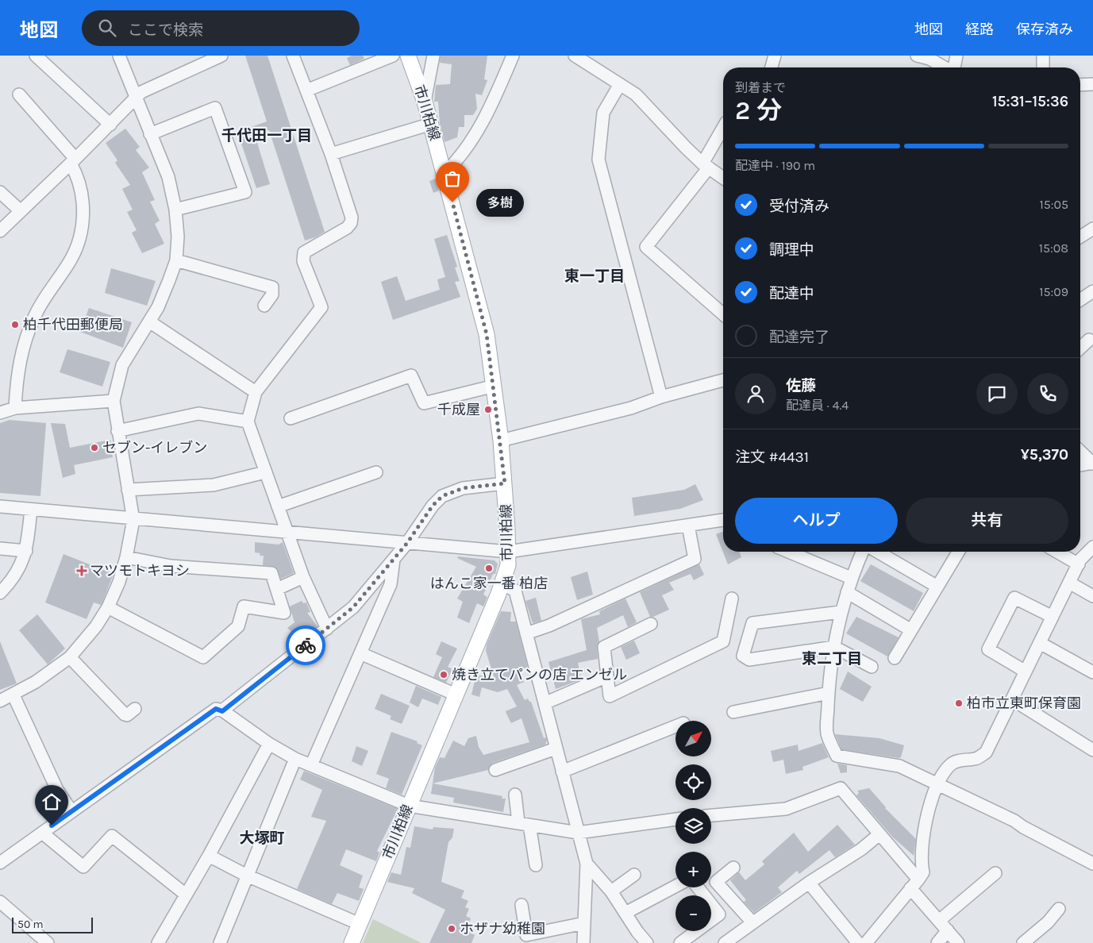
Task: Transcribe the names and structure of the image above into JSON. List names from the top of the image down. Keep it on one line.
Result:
{"streets":{"main road":["市川柏線"]},"districts":["千代田一丁目","東一丁目","東二丁目","大塚町"],"places":{"other":["多樹","柏千代田郵便局","千成屋","セブン-イレブン","はんこ家一番 柏店","焼き立てパンの店 エンゼル","柏市立東町保育園","ホザナ幼稚園"],"health":["マツモトキヨシ"]},"scale_bar":"50 m","north":"top right","page":{"header":"地図","search":"ここで検索","nav":["地図","経路","保存済み"],"heading":["2 分","到着まで","15:31–15:36"],"panel":["佐藤","配達員 · 4.4","注文 #4431","¥5,370"],"bar":"配達中 · 190 m","list":[["受付済み","15:05"],["調理中","15:08"],["配達中","15:09"],"配達完了"],"bubble":"多樹","buttons":["ヘルプ","共有"],"map_buttons":["+","−"],"scale":"50 m"}}
